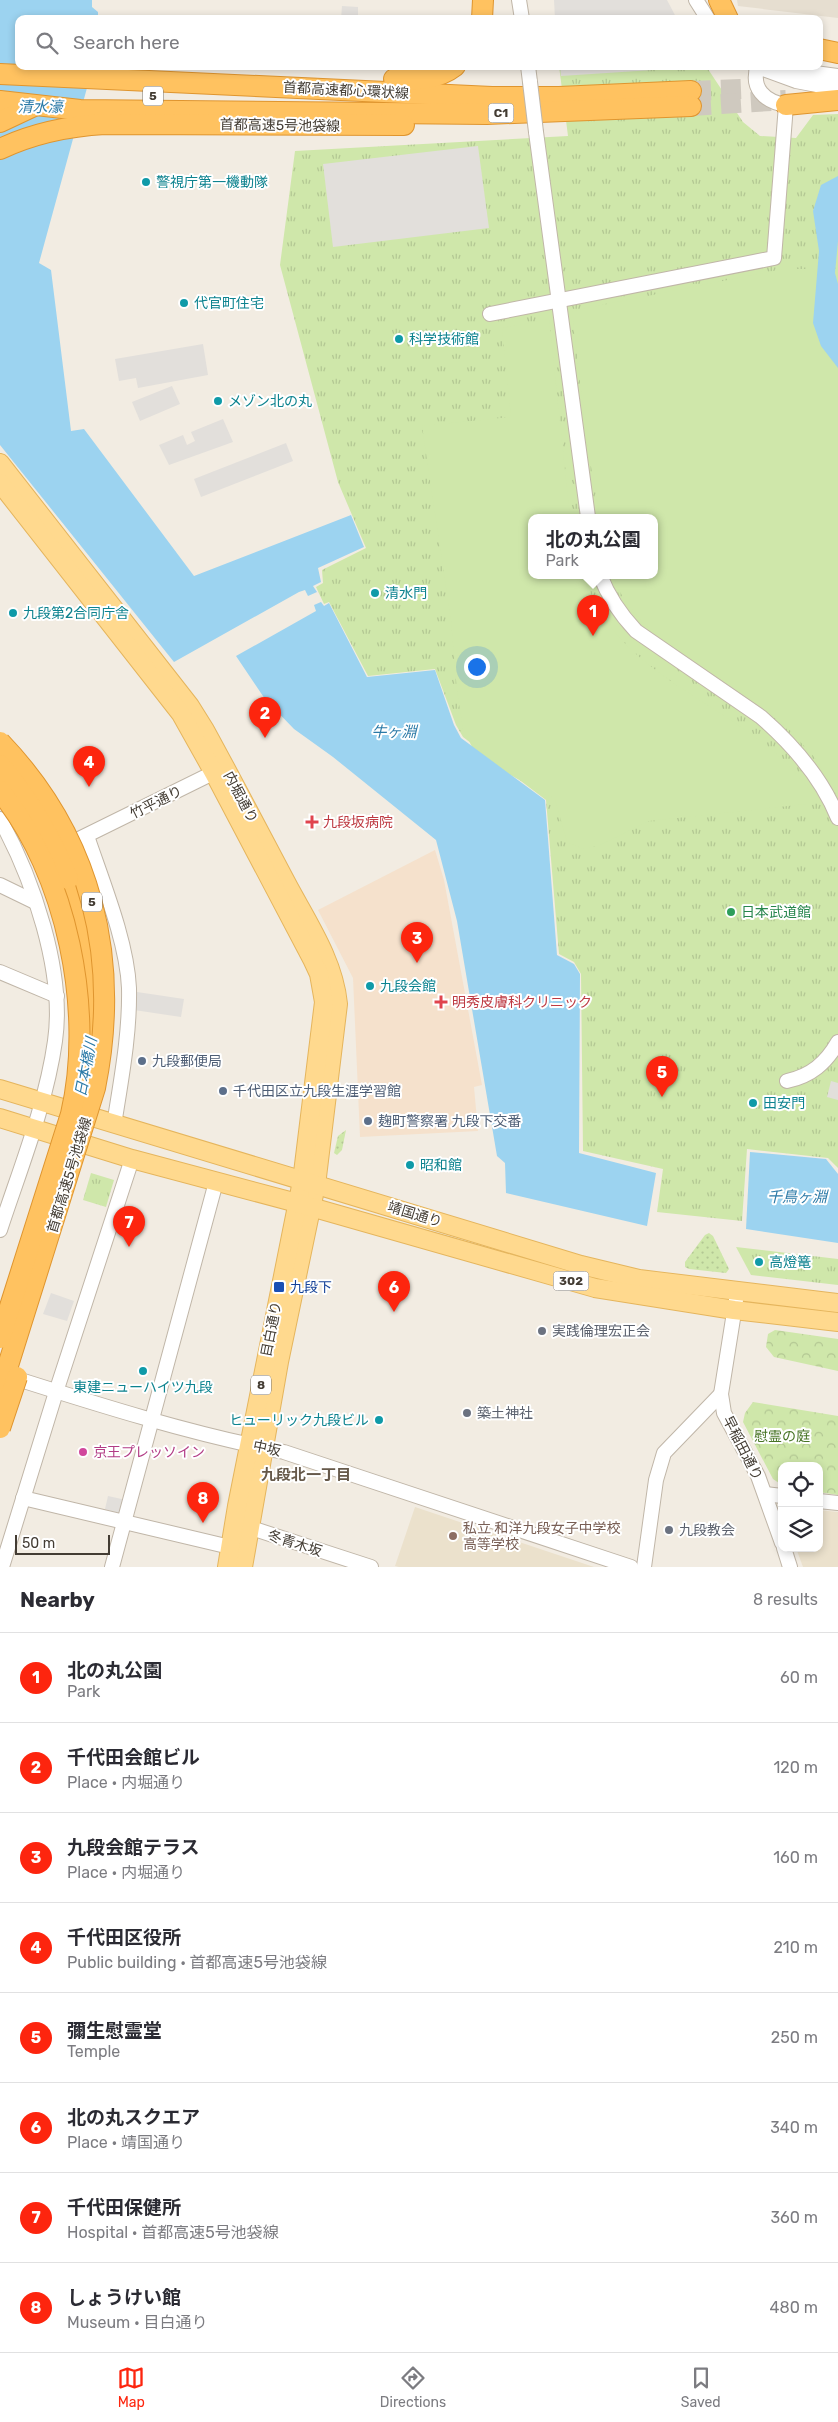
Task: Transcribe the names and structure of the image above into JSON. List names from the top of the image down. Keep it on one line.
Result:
{"streets":{"highway":["首都高速都心環状線","5","C1","首都高速5号池袋線"],"main road":["内堀通り","靖国通り","302","目白通り","8"],"street":["竹平通り","中坂","早稲田通り","冬青木坂"]},"crossings":[["首都高速都心環状線","首都高速5号池袋線"],["首都高速5号池袋線","中坂"],["内堀通り","竹平通り"],["内堀通り","靖国通り"],["内堀通り","目白通り"],["靖国通り","目白通り"],["靖国通り","早稲田通り"],["目白通り","中坂"],["目白通り","冬青木坂"]],"districts":["九段北一丁目"],"water":["清水濠","牛ヶ淵","日本橋川","千鳥ヶ淵"],"parks":["慰霊の庭"],"places":{"other":["警視庁第一機動隊","代官町住宅","科学技術館","メゾン北の丸","清水門","九段第2合同庁舎","日本武道館","九段会館","九段郵便局","千代田区立九段生涯学習館","田安門","麹町警察署 九段下交番","昭和館","高燈篭","実践倫理宏正会","東建ニューハイツ九段","築土神社","ヒューリック九段ビル","京王プレッソイン","九段教会","私立 和洋九段女子中学校 高等学校"],"health":["九段坂病院","明秀皮膚科クリニック"],"transit":["九段下"]},"scale_bar":"50 m","page":{"search":"Search here","popup":["北の丸公園","Park"],"pins":["1","2","4","3","5","7","6","8"],"scale":"50 m","heading":["Nearby","8 results"],"list":[{"mark":"1","name":"北の丸公園","note":"Park","value":"60 m"},{"mark":"2","name":"千代田会館ビル","note":"Place · 内堀通り","value":"120 m"},{"mark":"3","name":"九段会館テラス","note":"Place · 内堀通り","value":"160 m"},{"mark":"4","name":"千代田区役所","note":"Public building · 首都高速5号池袋線","value":"210 m"},{"mark":"5","name":"彌生慰霊堂","note":"Temple","value":"250 m"},{"mark":"6","name":"北の丸スクエア","note":"Place · 靖国通り","value":"340 m"},{"mark":"7","name":"千代田保健所","note":"Hospital · 首都高速5号池袋線","value":"360 m"},{"mark":"8","name":"しょうけい館","note":"Museum · 目白通り","value":"480 m"}],"nav":["Map","Directions","Saved"]}}
